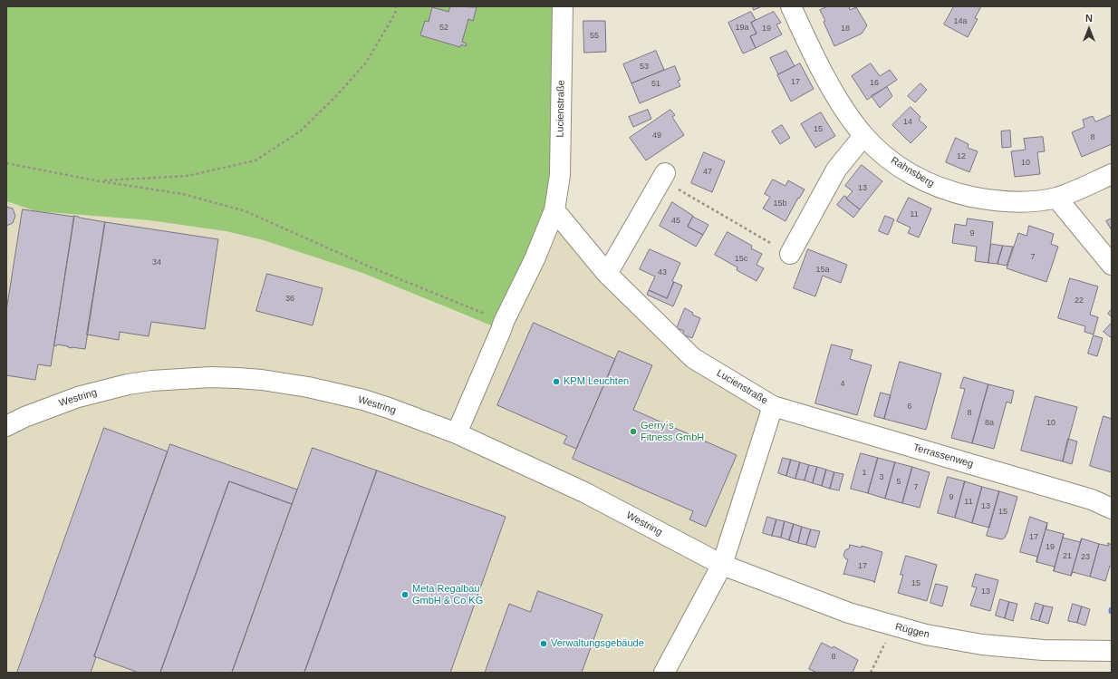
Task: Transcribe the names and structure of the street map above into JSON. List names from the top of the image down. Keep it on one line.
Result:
{"streets":{"street":["Lucienstraße","Rahnsberg","Westring","Terrassenweg","Rüggen"]},"crossings":[["Lucienstraße","Westring"],["Lucienstraße","Terrassenweg"],["Lucienstraße","Rüggen"],["Westring","Rüggen"]],"places":["KPM Leuchten","Gerry´s Fitness GmbH","Meta Regalbau GmbH & Co KG","Verwaltungsgebäude"],"house_numbers":["14a","52","19a","19","18","55","53","17","16","51","14","15","49","8","12","10","47","13","15b","11","45","9","7","15c","34","15a","43","36","22","4","6","8","8a","10","1","3","5","7","9","11","13","15","17","19","21","23","17","15","13","8"],"north":"top"}
